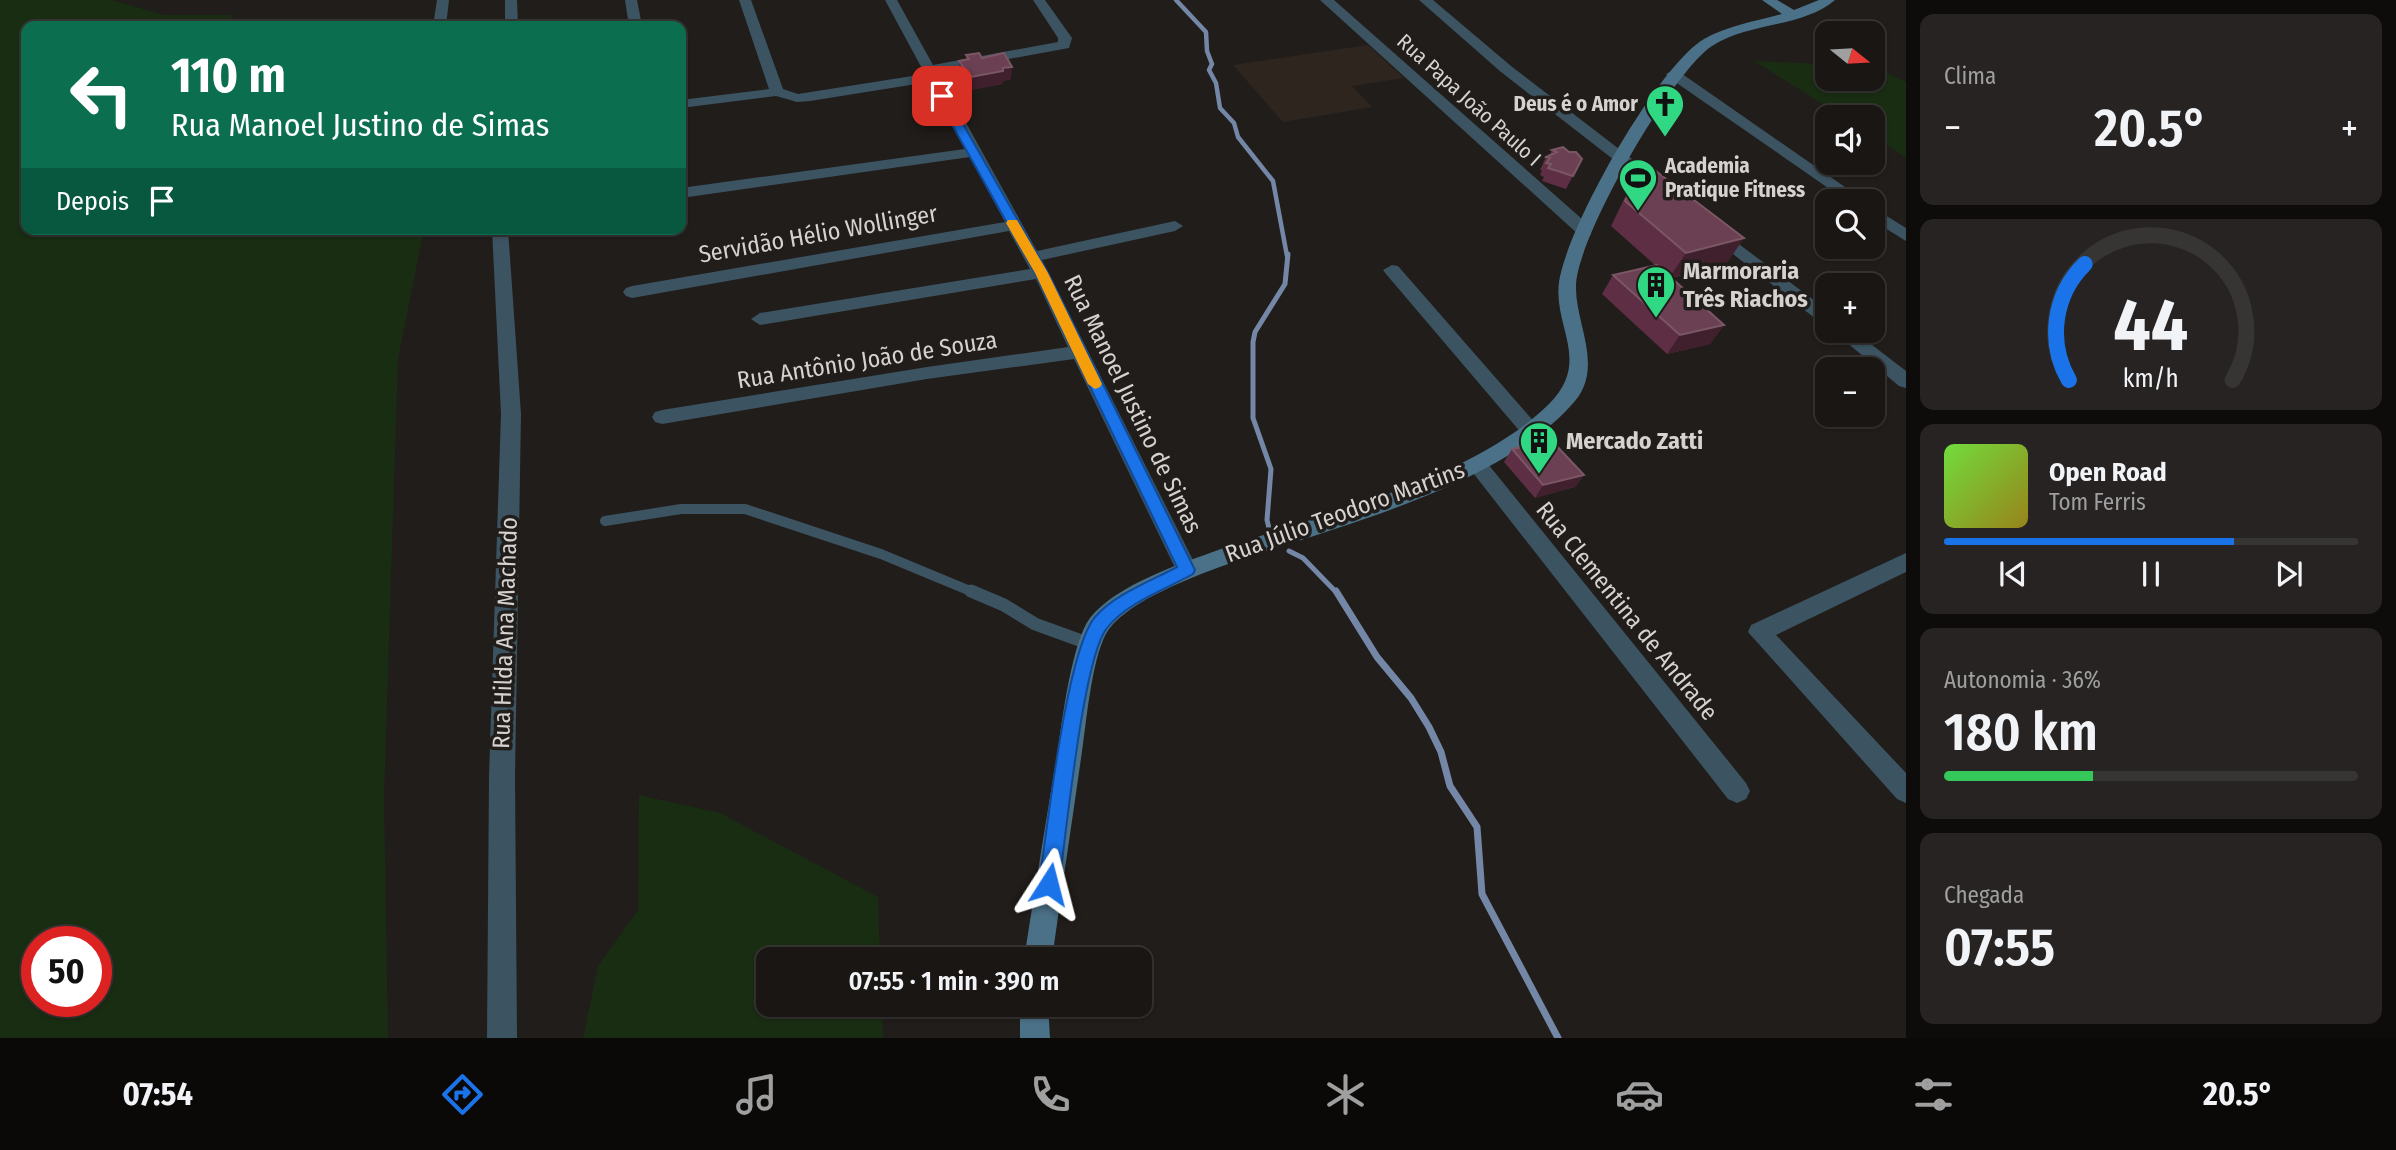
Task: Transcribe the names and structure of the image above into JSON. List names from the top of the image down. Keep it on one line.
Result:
{"streets":{"main road":["Rua Júlio Teodoro Martins"],"street":["Rua Papa João Paulo I","Servidão Hélio Wollinger","Rua Antônio João de Souza","Rua Manoel Justino de Simas","Rua Clementina de Andrade","Rua Hilda Ana Machado"]},"crossings":[["Rua Papa João Paulo I","Rua Júlio Teodoro Martins"],["Servidão Hélio Wollinger","Rua Manoel Justino de Simas"],["Rua Antônio João de Souza","Rua Manoel Justino de Simas"],["Rua Manoel Justino de Simas","Rua Júlio Teodoro Martins"],["Rua Júlio Teodoro Martins","Rua Clementina de Andrade"]],"places":{"church":["Deus é o Amor"],"sports":["Academia Pratique Fitness"],"building":["Marmoraria Três Riachos","Mercado Zatti"]},"north":"right","page":{"tile":["Clima",["Autonomia · 36%","180 km"],["Chegada","07:55"]],"map_buttons":["+","−"],"turn":["110 m","Rua Manoel Justino de Simas"],"heat":["−","20.5°","+"],"then":"Depois","song":["Open Road","Tom Ferris"],"limit":"50","trip":"07:55 · 1 min · 390 m","tabs":["07:54","20.5°"],"gauge":["44","km/h"]}}
